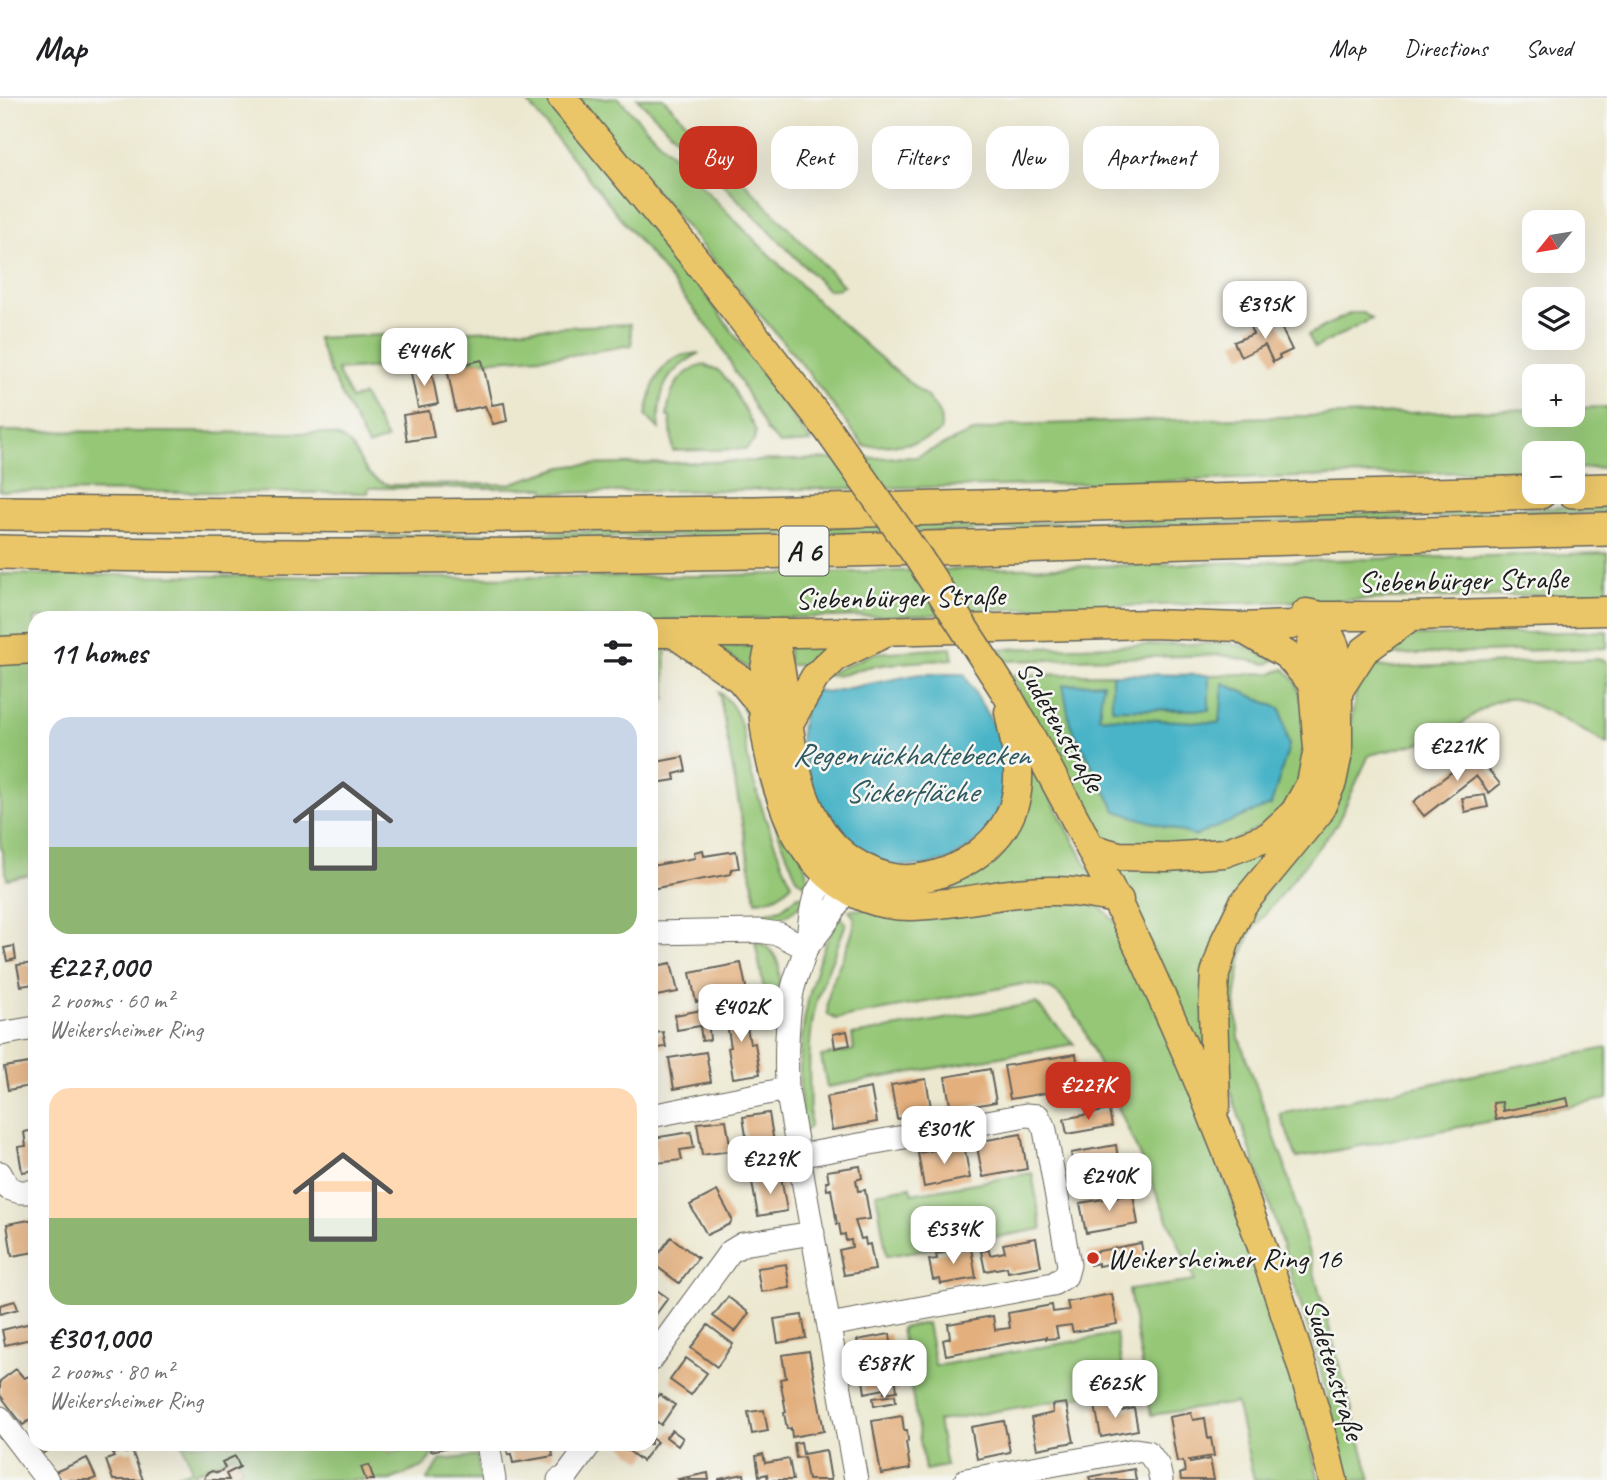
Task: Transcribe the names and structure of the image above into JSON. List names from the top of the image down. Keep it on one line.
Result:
{"streets":{"highway":["A 6"],"main road":["Siebenbürger Straße","Sudetenstraße"]},"water":["Regenrückhaltebecken Sickerfläche"],"places":["Weikersheimer Ring 16"],"north":"bottom left","page":{"header":"Map","nav":["Map","Directions","Saved"],"chip":["Buy","Rent","Filters","New","Apartment"],"map_buttons":["+","−"],"price":["€395K","€446K","€221K","€402K","€227K","€301K","€229K","€240K","€534K","€587K","€625K"],"heading":"11 homes","list":[{"name":"€227,000","note":"2 rooms · 60 m² · Weikersheimer Ring"},{"name":"€301,000","note":"2 rooms · 80 m² · Weikersheimer Ring"}]}}
